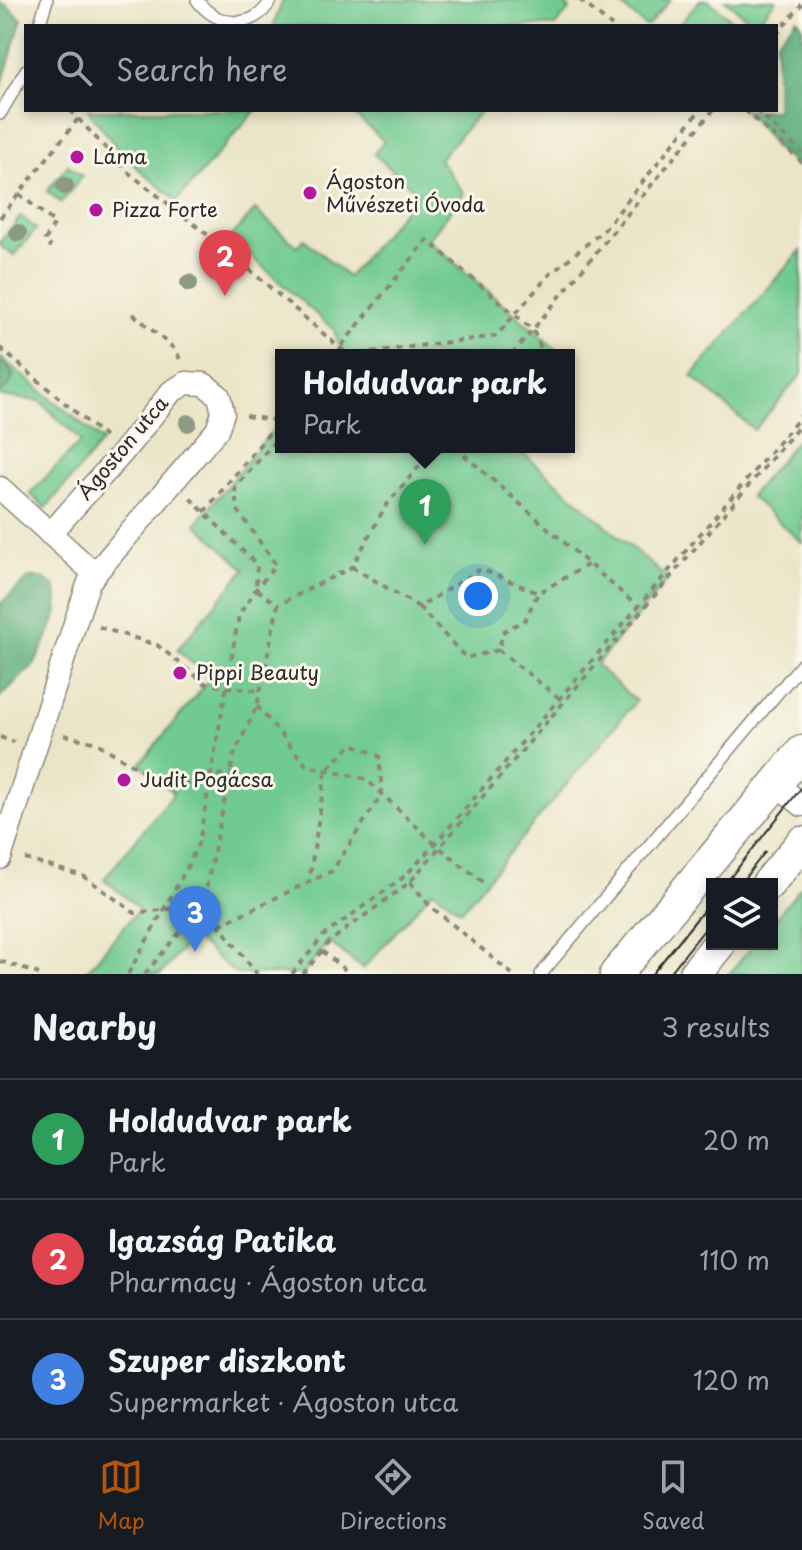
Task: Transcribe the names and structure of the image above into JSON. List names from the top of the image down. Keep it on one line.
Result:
{"streets":{"street":["Ágoston utca"]},"places":["Láma","Ágoston Művészeti Óvoda","Pizza Forte","Pippi Beauty","Judit Pogácsa"],"page":{"search":"Search here","pins":["2","1","3"],"popup":["Holdudvar park","Park"],"heading":["Nearby","3 results"],"list":[{"mark":"1","name":"Holdudvar park","note":"Park","value":"20 m"},{"mark":"2","name":"Igazság Patika","note":"Pharmacy · Ágoston utca","value":"110 m"},{"mark":"3","name":"Szuper diszkont","note":"Supermarket · Ágoston utca","value":"120 m"}],"nav":["Map","Directions","Saved"]}}
